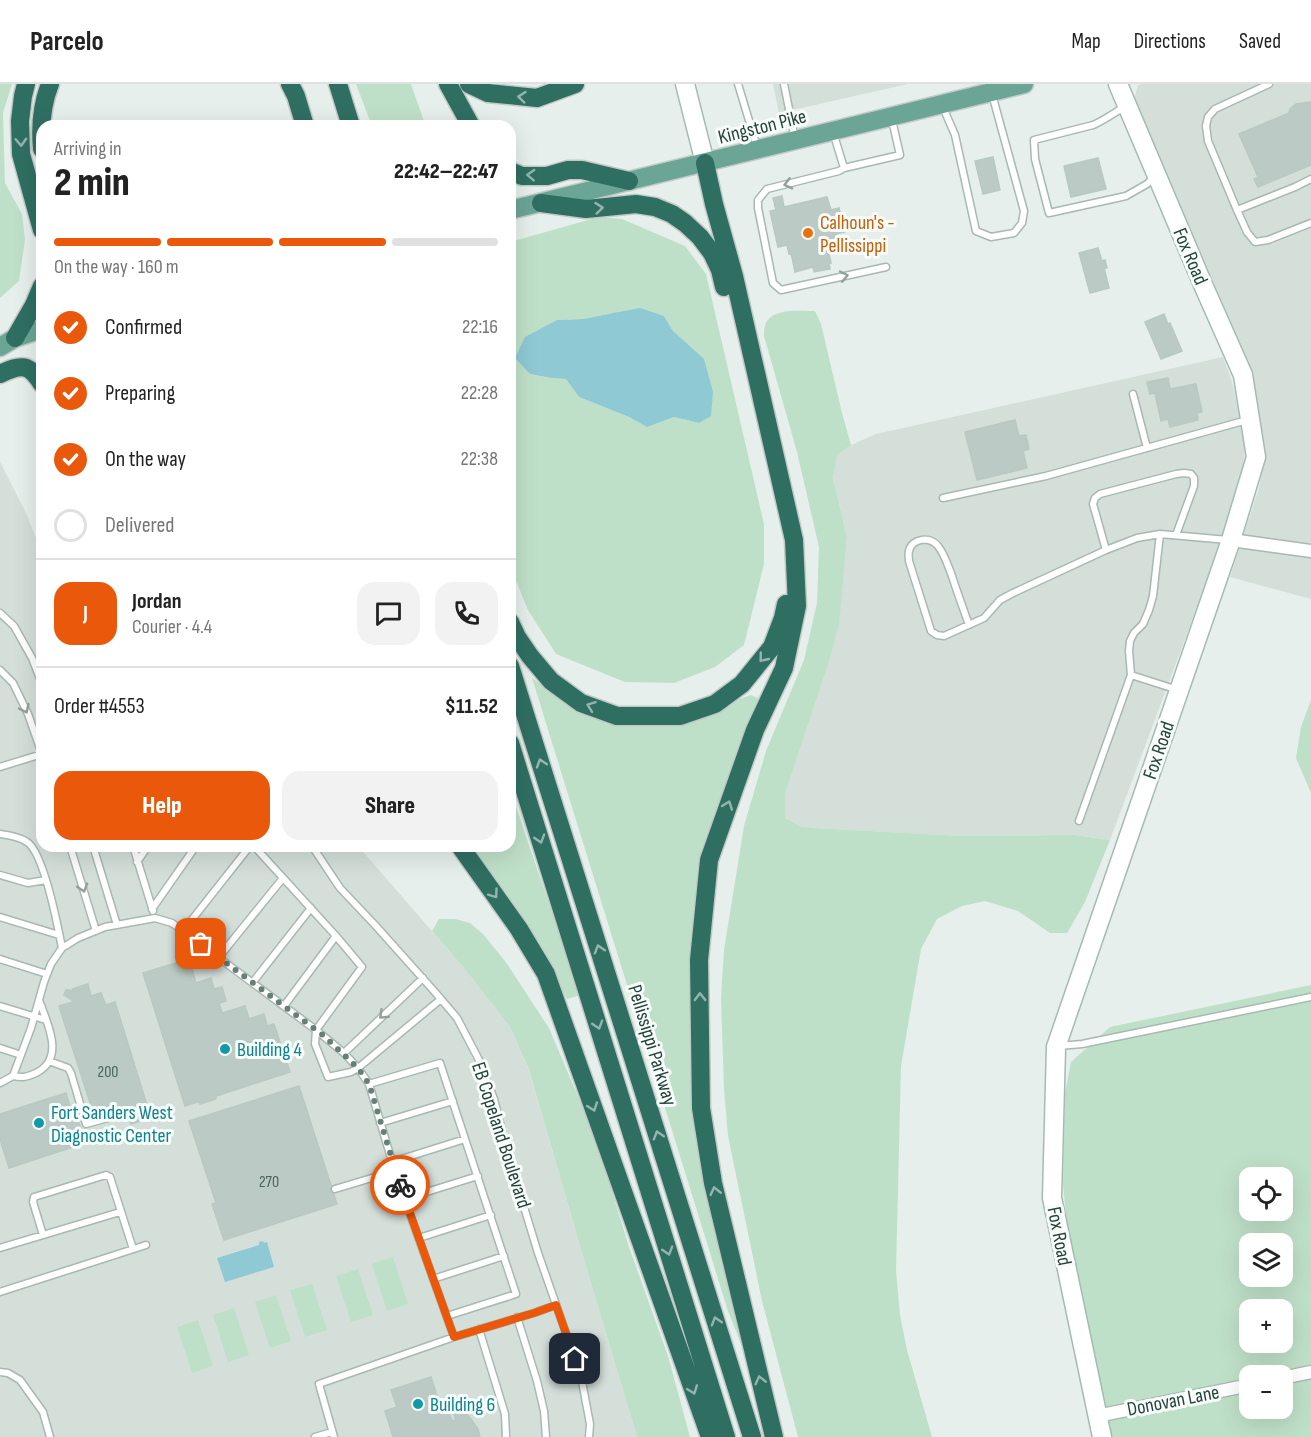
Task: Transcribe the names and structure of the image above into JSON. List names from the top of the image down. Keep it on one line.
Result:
{"streets":{"highway":["Pellissippi Parkway"],"main road":["Kingston Pike"],"street":["Fox Road","Donovan Lane"],"lane":["EB Copeland Boulevard"]},"crossings":[["Fox Road","Donovan Lane"]],"places":["Calhoun's - Pellissippi","Building 4","Fort Sanders West Diagnostic Center","Building 6"],"house_numbers":["200","270"],"page":{"header":"Parcelo","nav":["Map","Directions","Saved"],"heading":["2 min","Arriving in","22:42–22:47"],"panel":["Jordan","Courier · 4.4","Order #4553","$11.52"],"bar":"On the way · 160 m","list":[["Confirmed","22:16"],["Preparing","22:28"],["On the way","22:38"],"Delivered"],"round":"J","buttons":["Help","Share"],"map_buttons":["+","−"]}}
